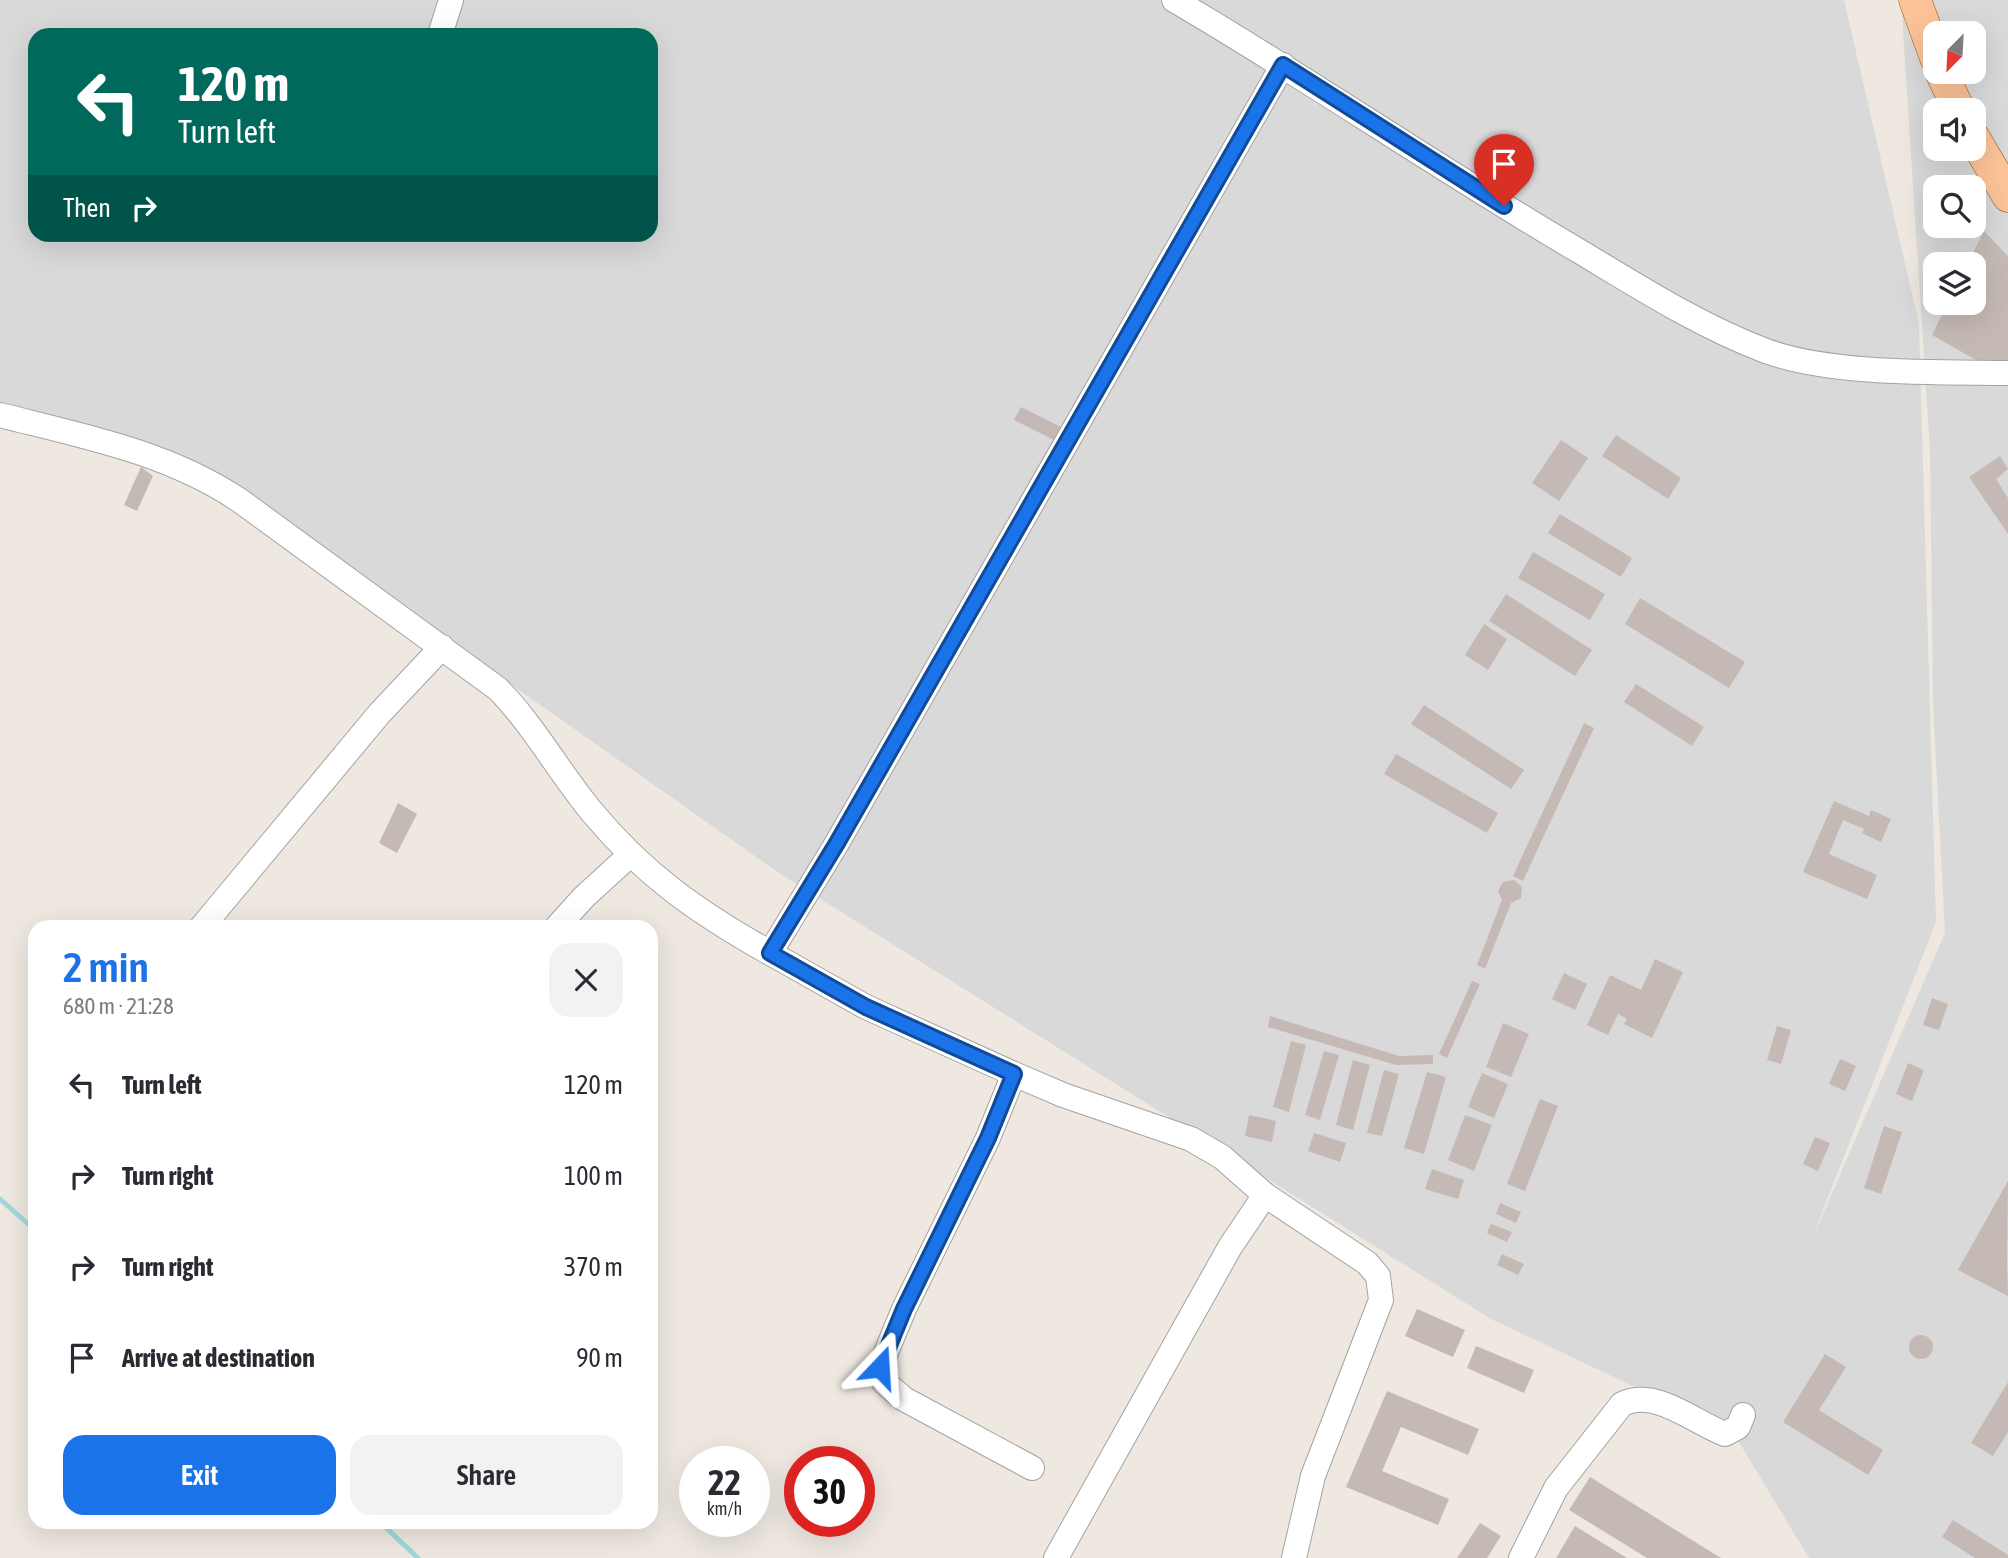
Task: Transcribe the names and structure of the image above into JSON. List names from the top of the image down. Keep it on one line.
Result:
{"north":"bottom left","page":{"turn":["120 m","Turn left"],"then":"Then","heading":["2 min","680 m · 21:28"],"list":[{"name":"Turn left","value":"120 m"},{"name":"Turn right","value":"100 m"},{"name":"Turn right","value":"370 m"},{"name":"Arrive at destination","value":"90 m"}],"buttons":["Exit","Share"],"speed":"22 km/h","limit":"30"}}
